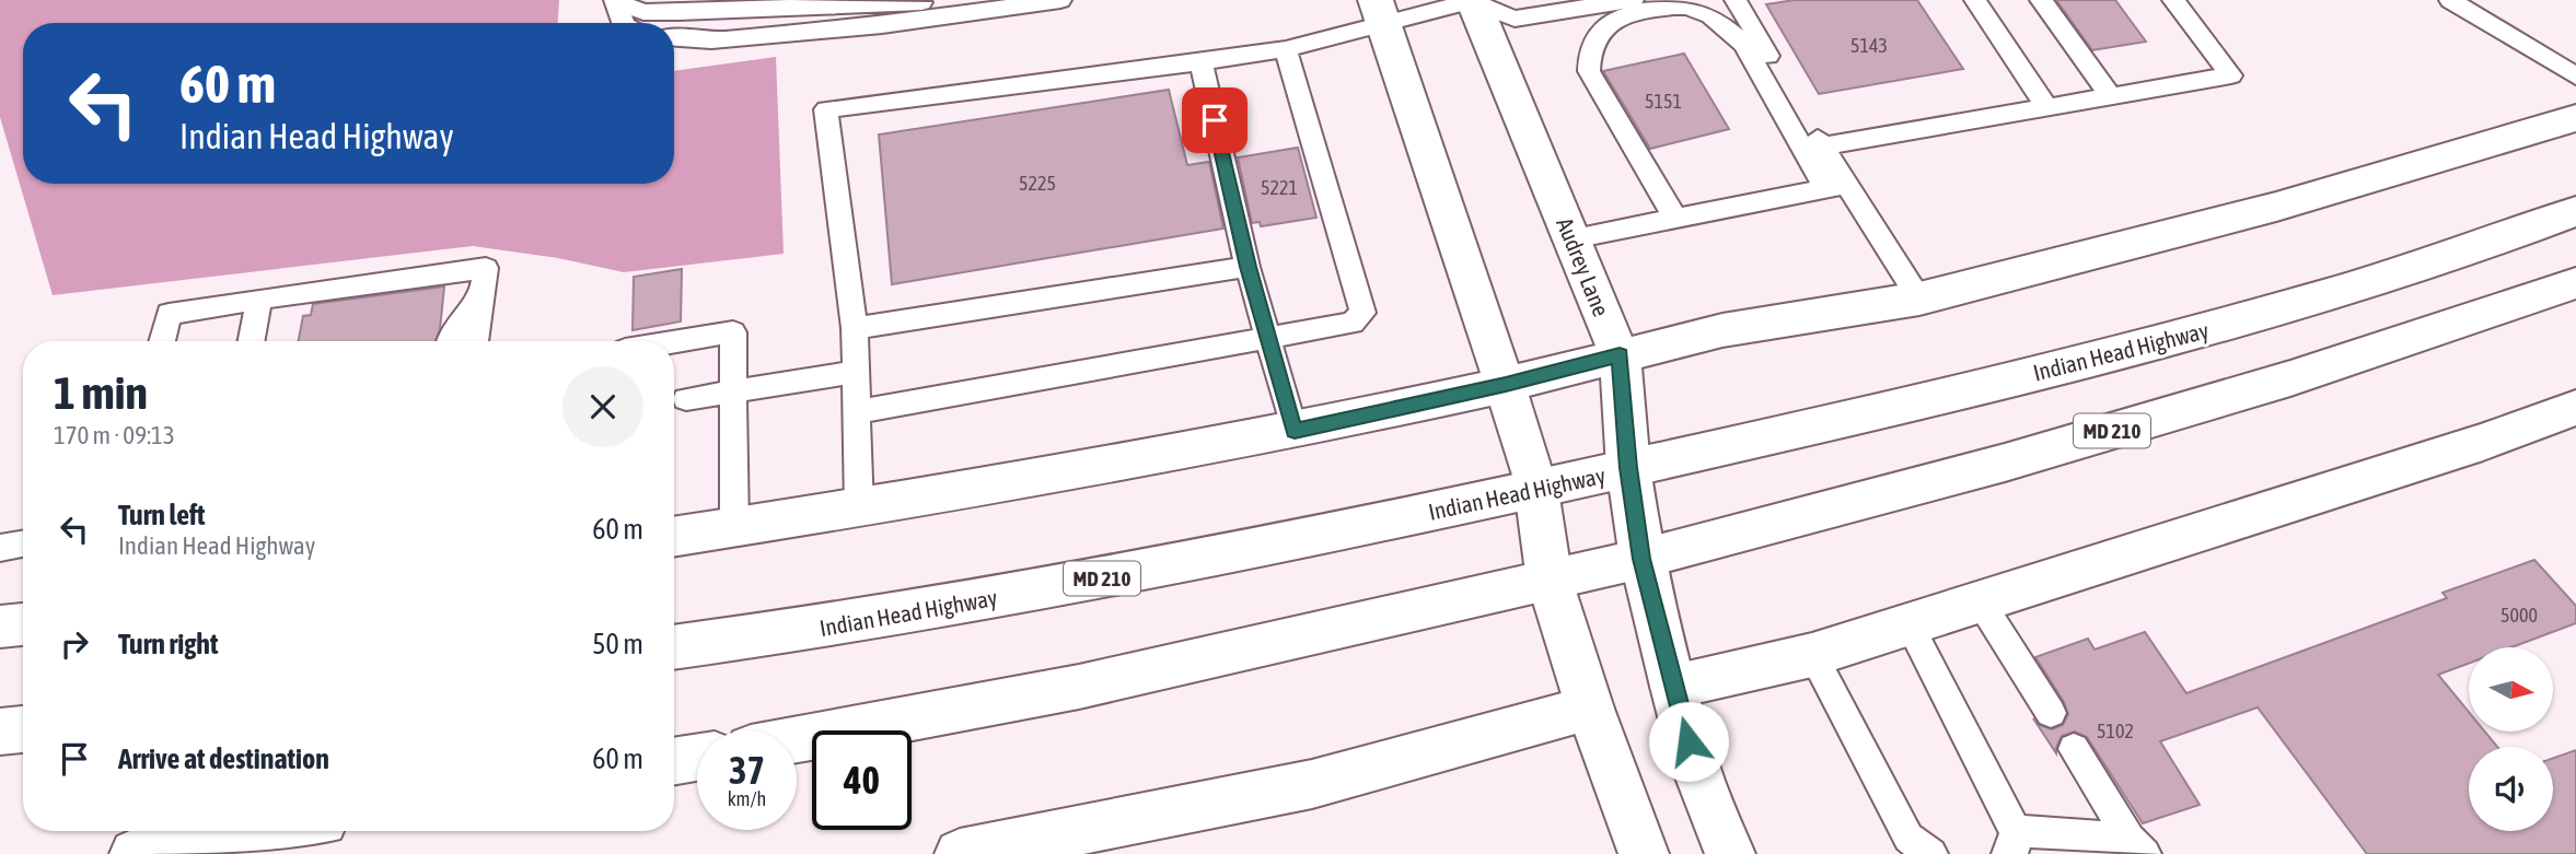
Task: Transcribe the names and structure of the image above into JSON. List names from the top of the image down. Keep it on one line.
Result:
{"streets":{"street":["Audrey Lane","Indian Head Highway","MD 210"]},"crossings":[["Audrey Lane","Indian Head Highway"],["Audrey Lane","MD 210"]],"house_numbers":["5143","5151","5225","5221","5000","5102"],"north":"right","page":{"turn":["60 m","Indian Head Highway"],"heading":["1 min","170 m · 09:13"],"list":[{"name":"Turn left","note":"Indian Head Highway","value":"60 m"},{"name":"Turn right","value":"50 m"},{"name":"Arrive at destination","value":"60 m"}],"speed":"37 km/h","limit":"40"}}
